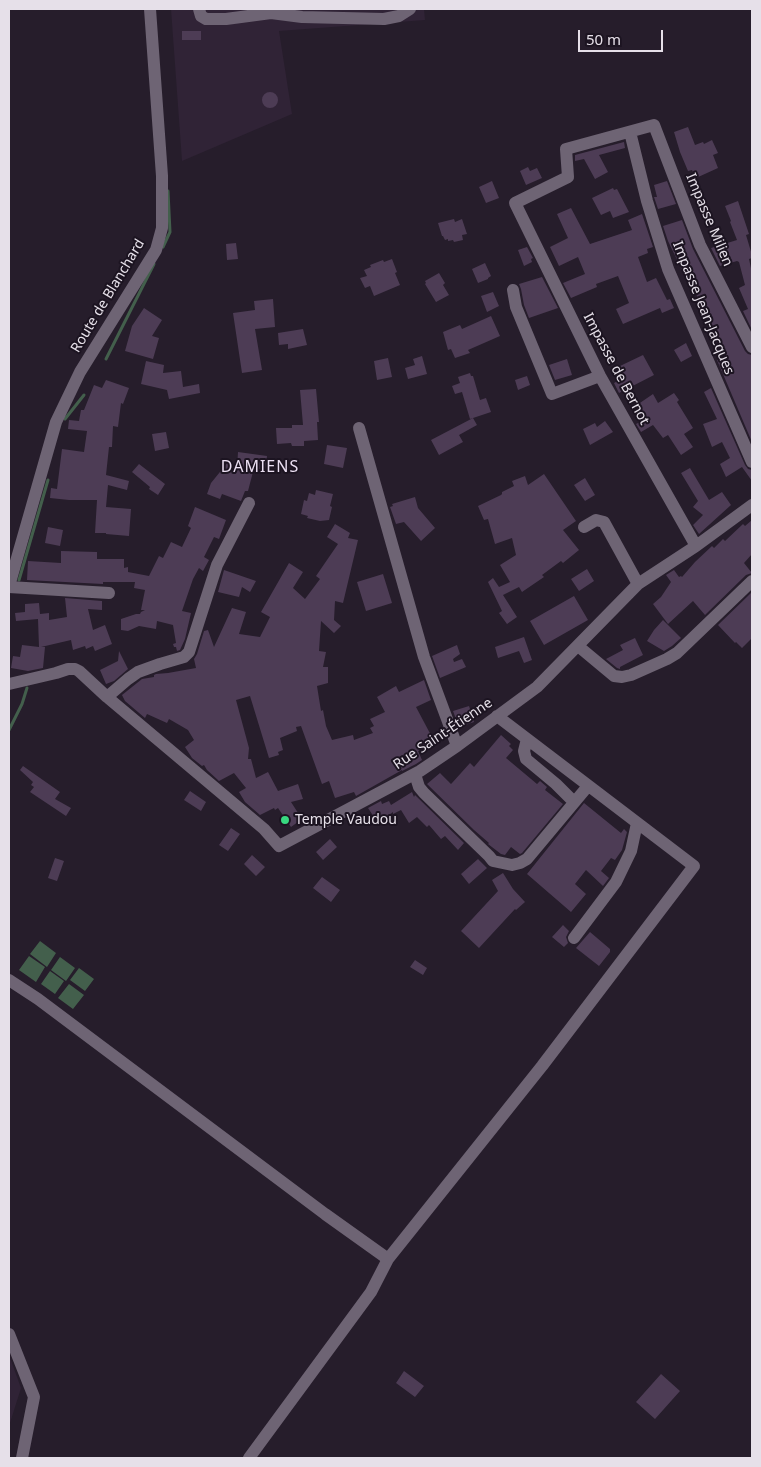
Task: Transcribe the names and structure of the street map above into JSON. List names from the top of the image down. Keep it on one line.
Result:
{"streets":{"street":["Impasse Milien","Route de Blanchard","Impasse Jean-Jacques","Impasse de Bernot","Rue Saint-Étienne"]},"crossings":[["Impasse Milien","Impasse Jean-Jacques"],["Impasse Milien","Impasse de Bernot"],["Impasse Jean-Jacques","Impasse de Bernot"],["Impasse de Bernot","Rue Saint-Étienne"]],"districts":["DAMIENS"],"places":["Temple Vaudou"],"scale_bar":"50 m"}
